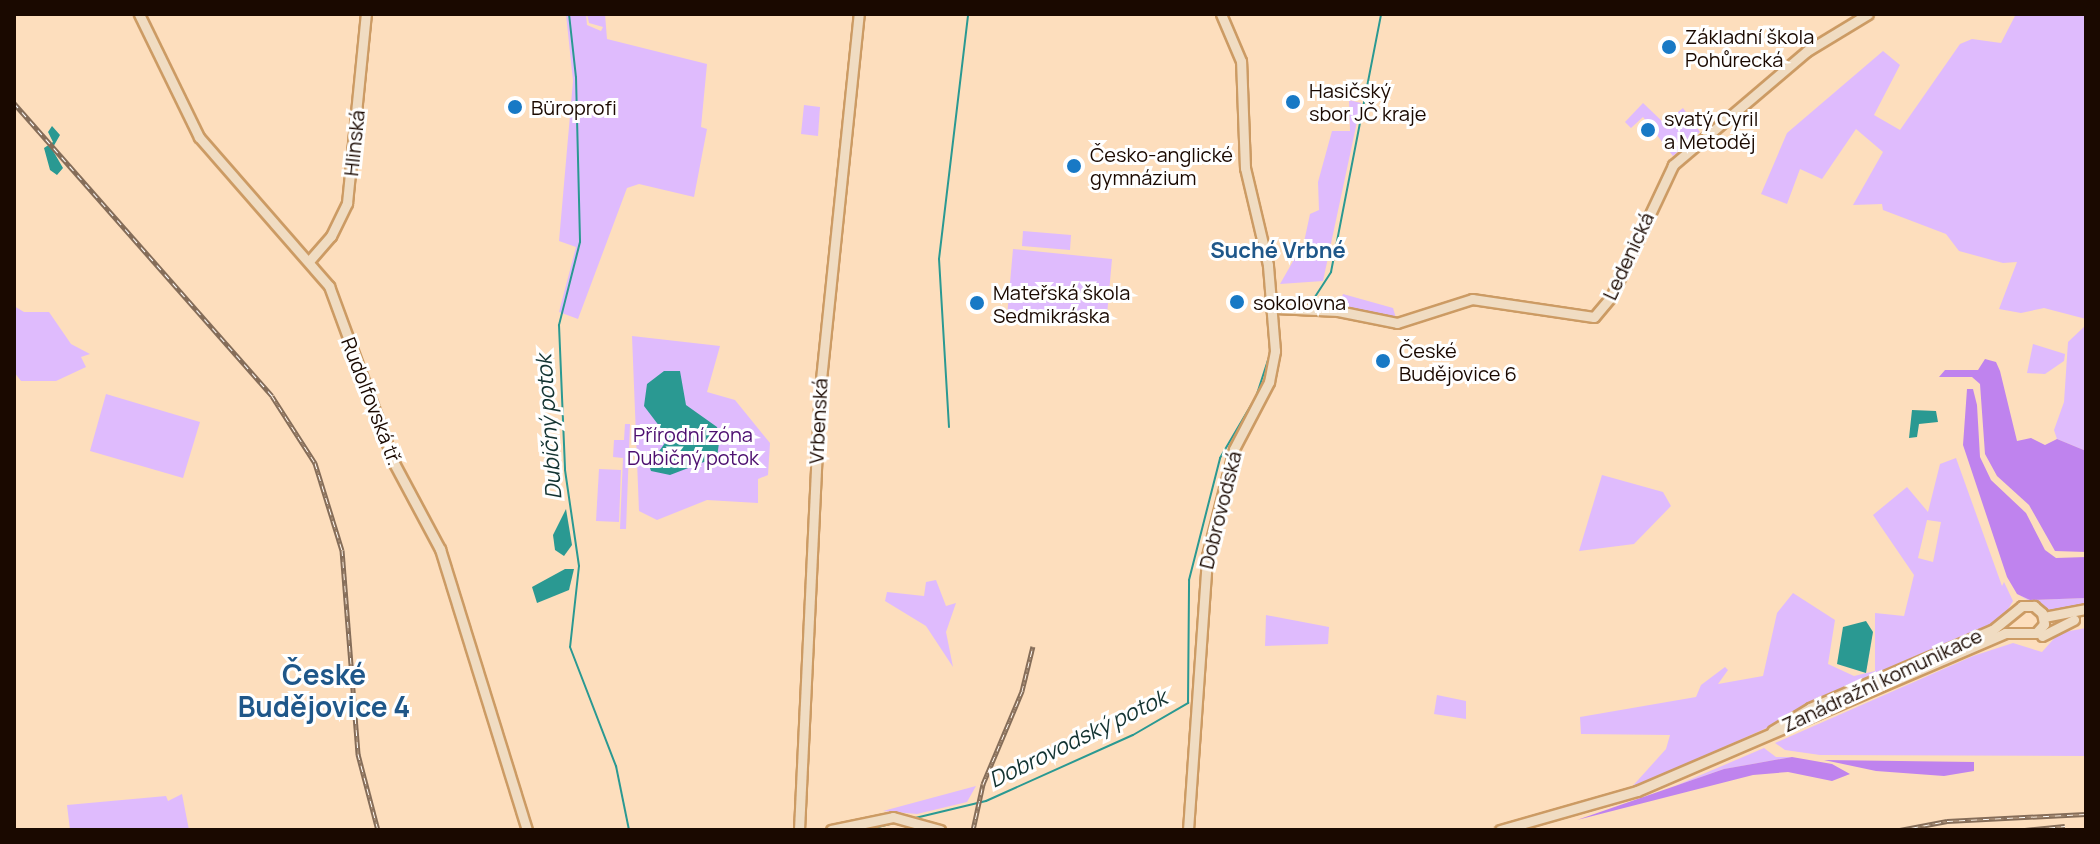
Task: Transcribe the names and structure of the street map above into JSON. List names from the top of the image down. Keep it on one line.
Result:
{"streets":{"main road":["Hlinská","Ledenická","Rudolfovská tř.","Vrbenská","Dobrovodská","Zanádražní komunikace"]},"crossings":[["Hlinská","Rudolfovská tř."],["Ledenická","Dobrovodská"]],"districts":["Suché Vrbné","České Budějovice 4"],"water":["Dubičný potok","Dobrovodský potok"],"parks":["Přírodní zóna Dubičný potok"],"places":["Základní škola Pohůrecká","Hasičský sbor JČ kraje","Büroprofi","svatý Cyril a Metoděj","Česko-anglické gymnázium","sokolovna","Mateřská škola Sedmikráska","České Budějovice 6"]}
